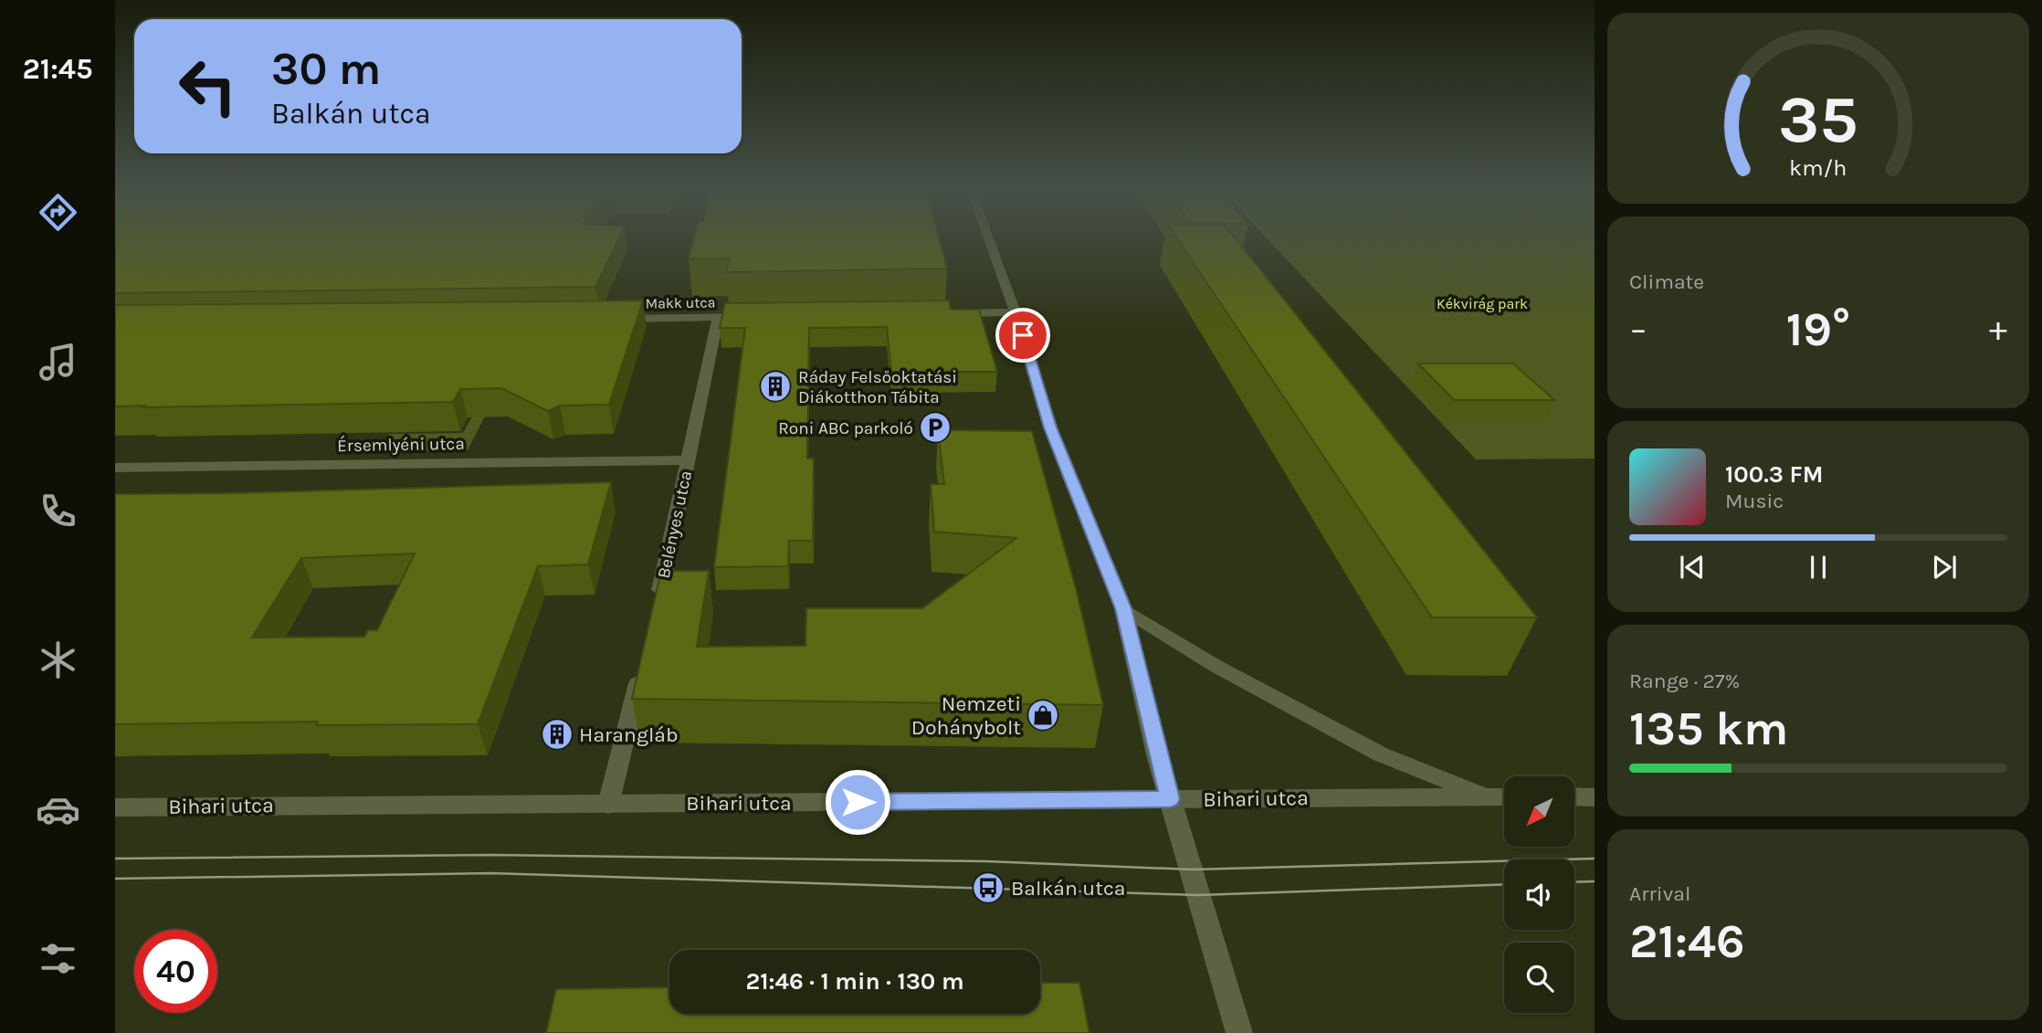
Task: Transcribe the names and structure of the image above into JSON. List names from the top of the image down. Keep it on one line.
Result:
{"streets":{"street":["Makk utca","Érsemlyéni utca","Belényes utca","Bihari utca"]},"crossings":[["Makk utca","Belényes utca"],["Érsemlyéni utca","Belényes utca"]],"parks":["Kékvirág park"],"places":{"building":["Ráday Felsőoktatási Diákotthon Tábita","Harangláb"],"parking":["Roni ABC parkoló"],"shop":["Nemzeti Dohánybolt"],"bus stop":["Balkán utca"]},"north":"bottom left","page":{"tabs":"21:45","turn":["30 m","Balkán utca"],"tile":["Climate",["Range · 27%","135 km"],["Arrival","21:46"]],"heat":["−","19°","+"],"song":["100.3 FM","Music"],"limit":"40","trip":"21:46 · 1 min · 130 m","gauge":["35","km/h"]}}
